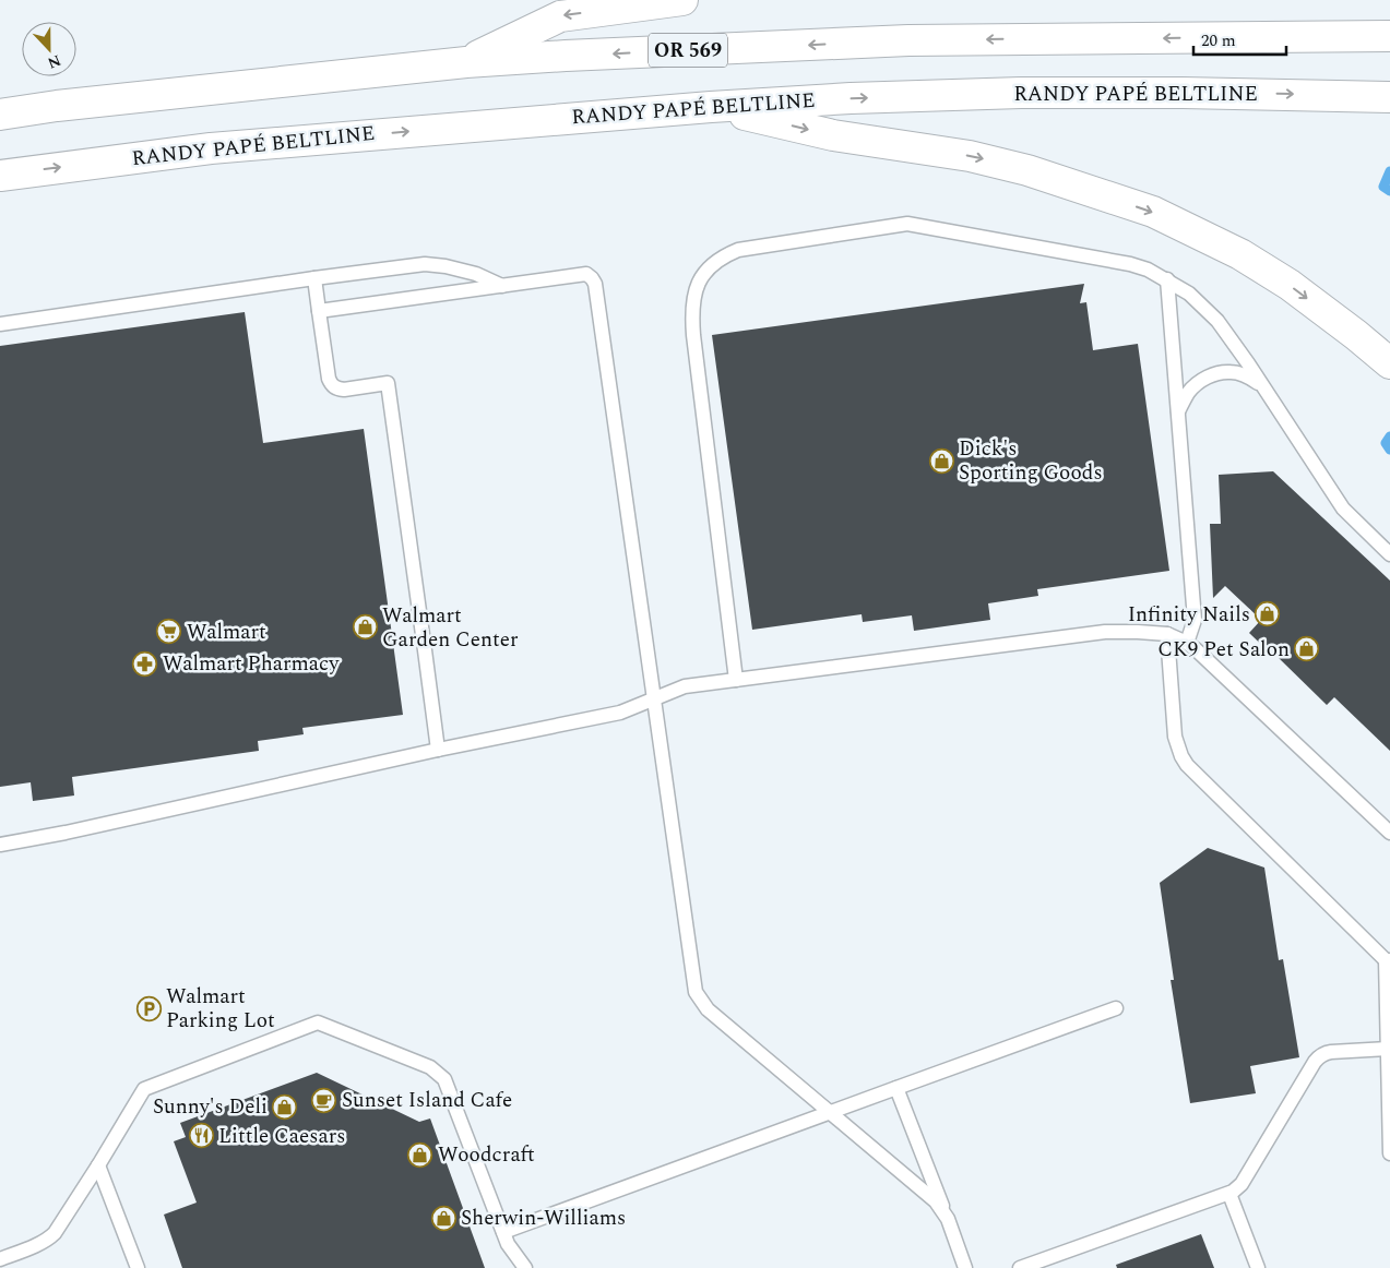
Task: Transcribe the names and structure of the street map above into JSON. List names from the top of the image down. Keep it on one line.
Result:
{"streets":{"highway":["OR 569","RANDY PAPÉ BELTLINE"]},"places":{"shop":["Dick's Sporting Goods","Infinity Nails","Walmart Garden Center","CK9 Pet Salon","Sunny's Deli","Woodcraft","Sherwin-Williams"],"supermarket":["Walmart"],"pharmacy":["Walmart Pharmacy"],"parking":["Walmart Parking Lot"],"cafe":["Sunset Island Cafe"],"restaurant":["Little Caesars"]},"scale_bar":"20 m","north":"bottom"}
